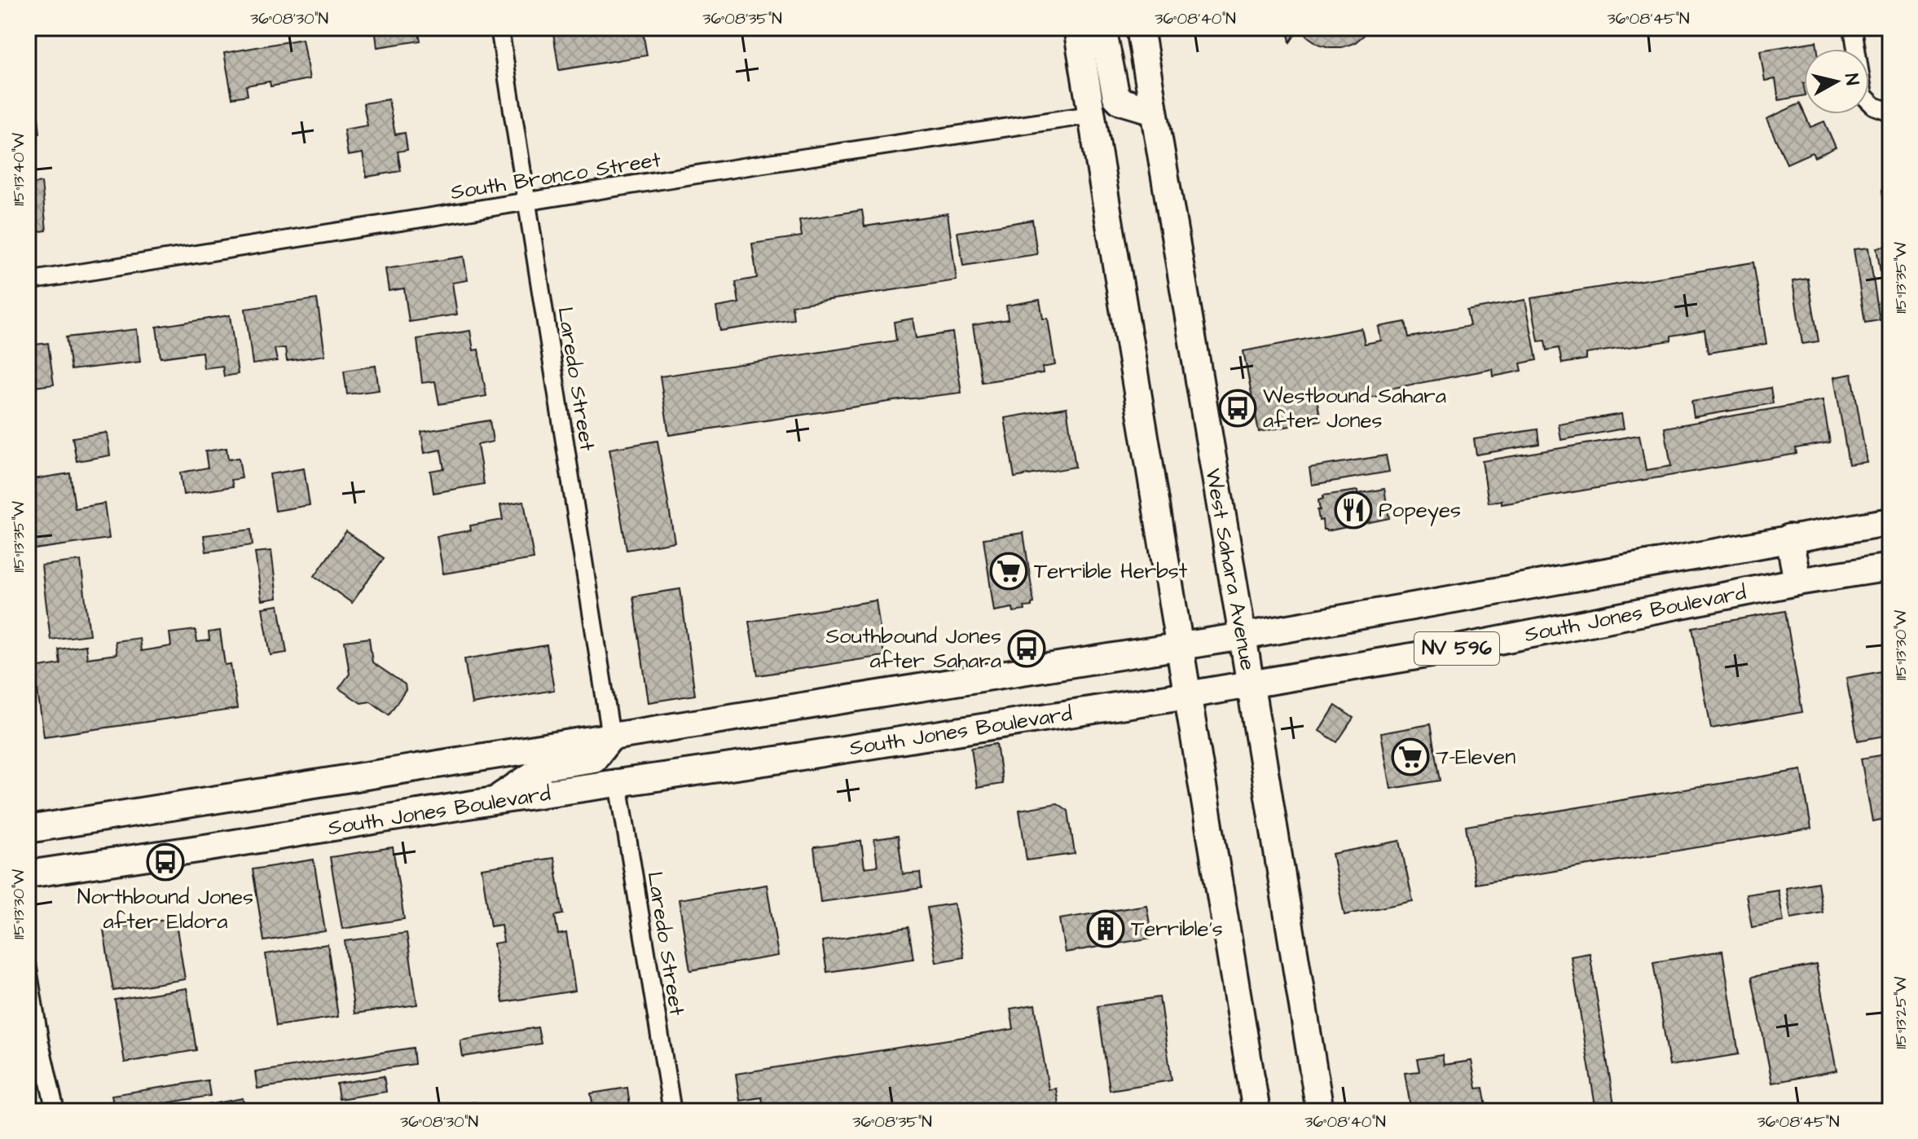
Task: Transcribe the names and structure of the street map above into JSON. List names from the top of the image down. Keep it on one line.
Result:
{"streets":{"main road":["West Sahara Avenue","South Jones Boulevard","NV 596"],"street":["South Bronco Street","Laredo Street"]},"crossings":[["South Bronco Street","Laredo Street"],["Laredo Street","South Jones Boulevard"],["West Sahara Avenue","South Jones Boulevard"],["West Sahara Avenue","NV 596"]],"places":{"bus stop":["Westbound Sahara after Jones","Southbound Jones after Sahara","Northbound Jones after Eldora"],"restaurant":["Popeyes"],"supermarket":["Terrible Herbst","7-Eleven"],"building":["Terrible's"]},"north":"right","coordinates":["36°08'30\"N","36°08'35\"N","36°08'40\"N","36°08'45\"N","115°13'40\"W","115°13'35\"W","115°13'30\"W","115°13'25\"W"]}
